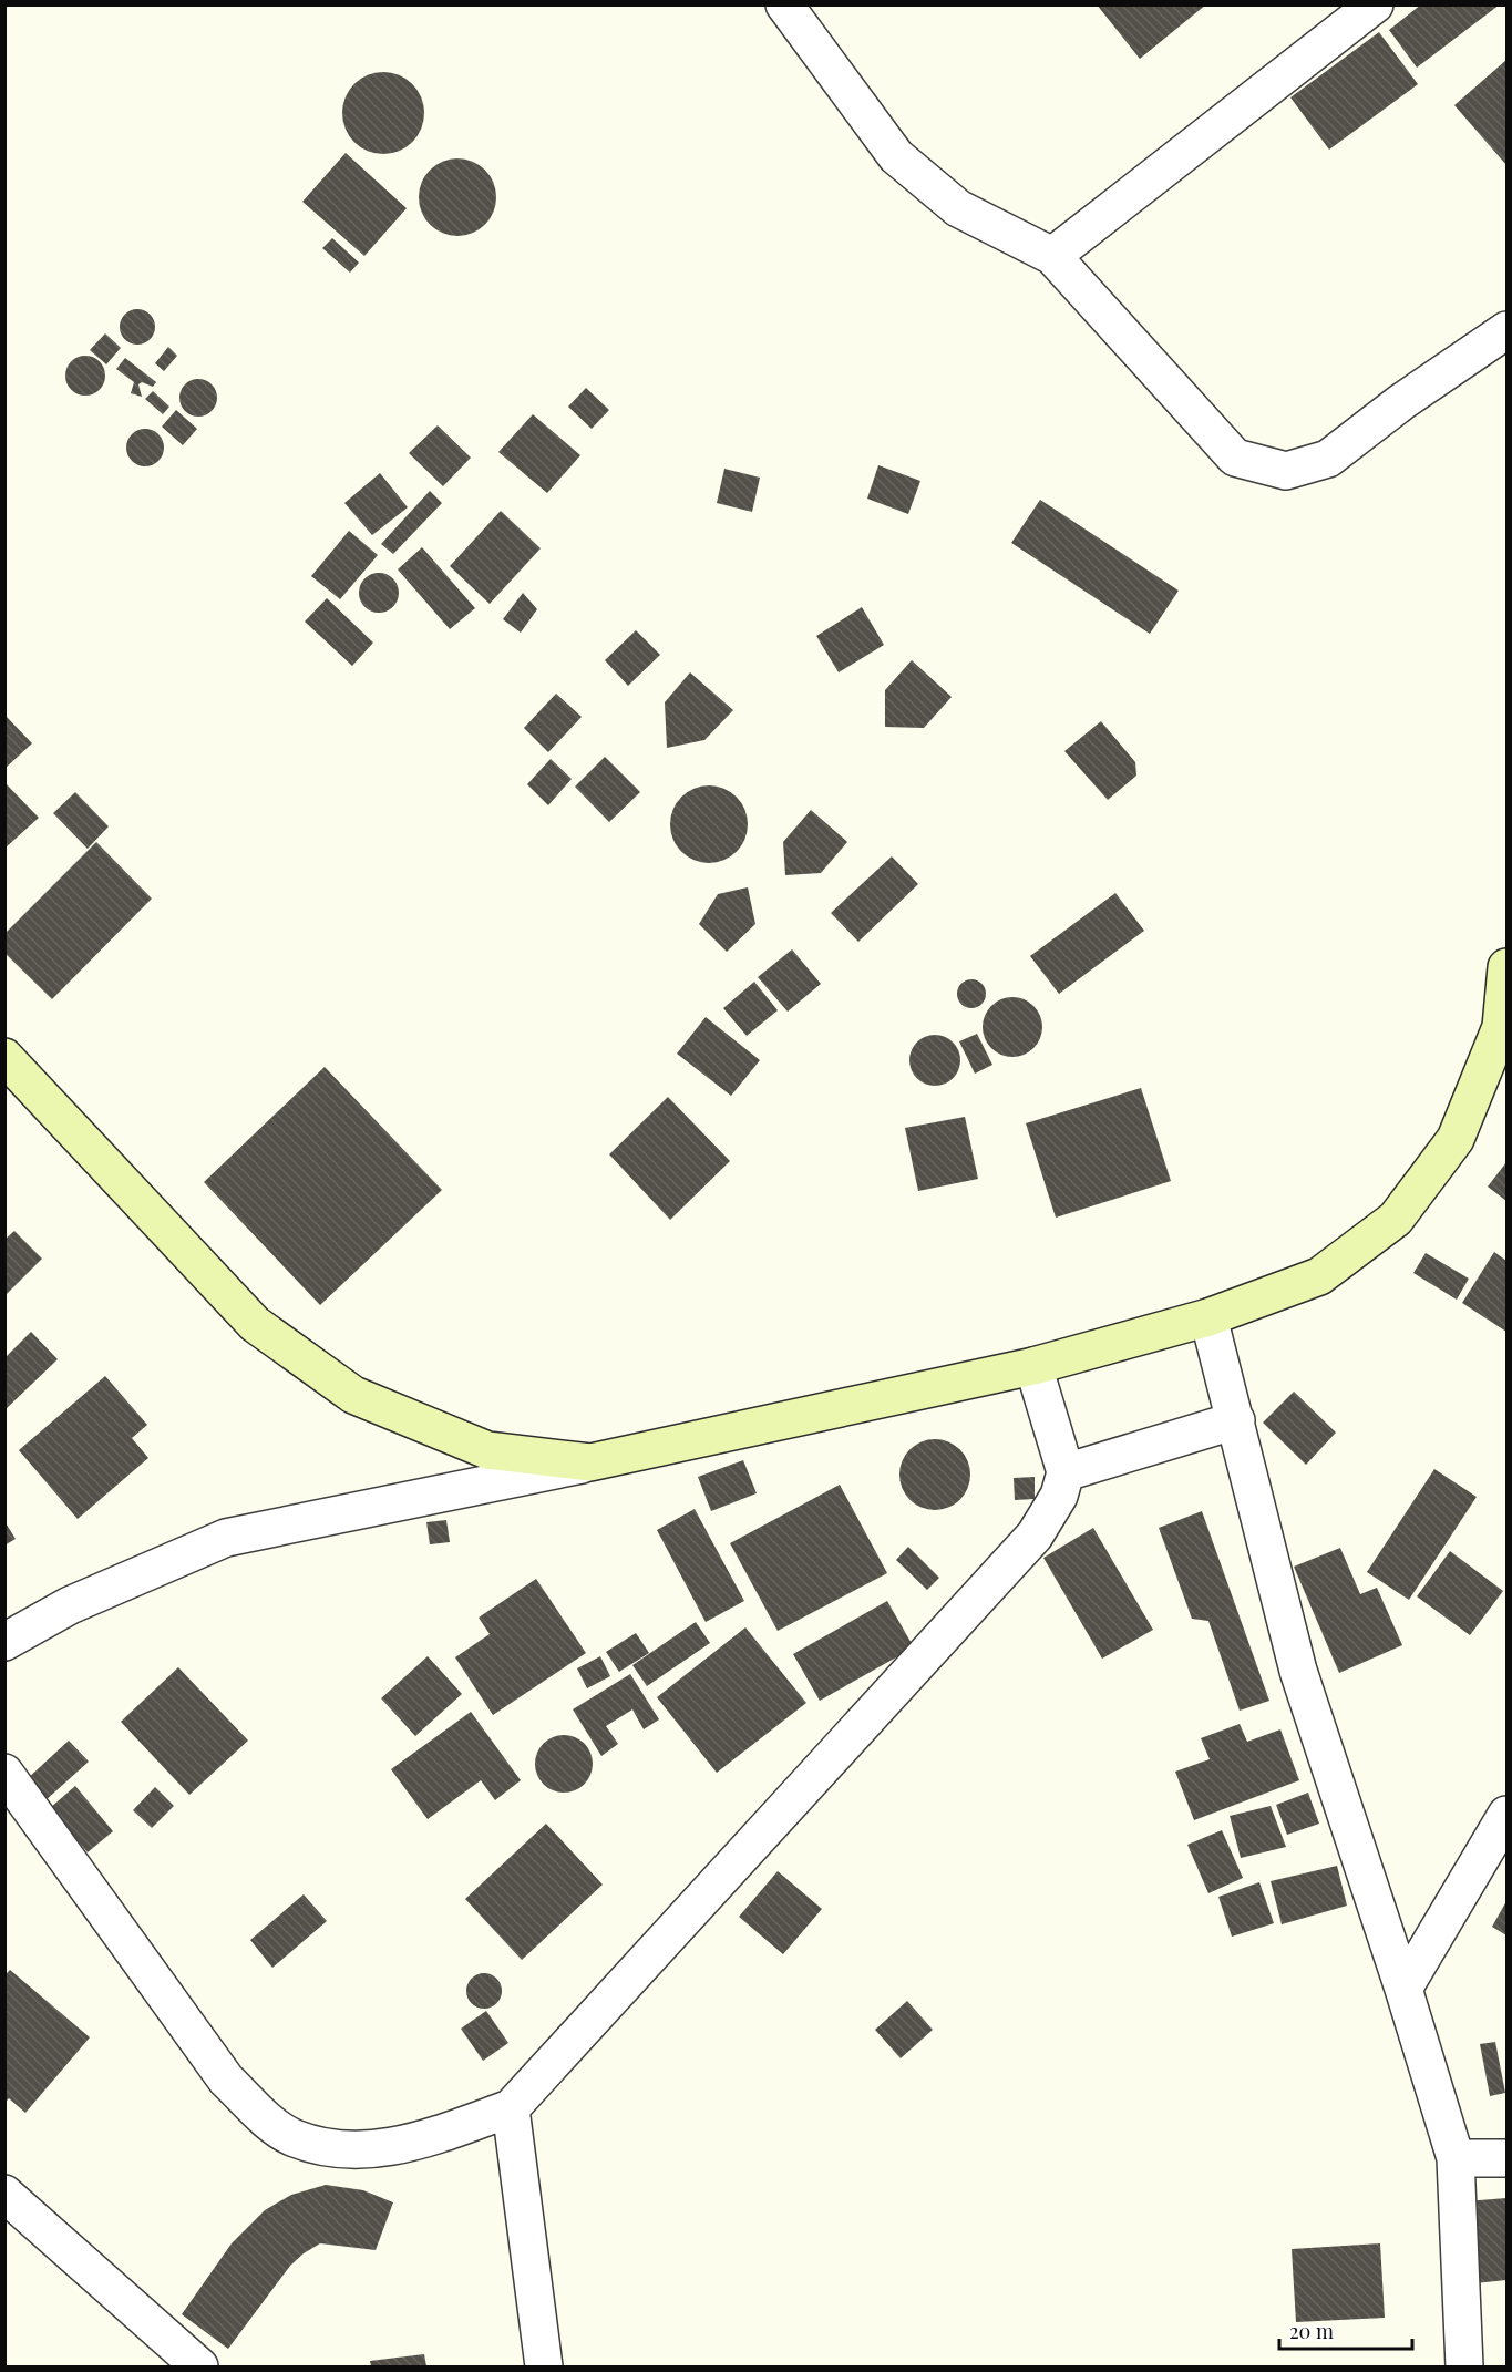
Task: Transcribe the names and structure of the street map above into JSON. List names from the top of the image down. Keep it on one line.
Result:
{"scale_bar":"20 m"}
